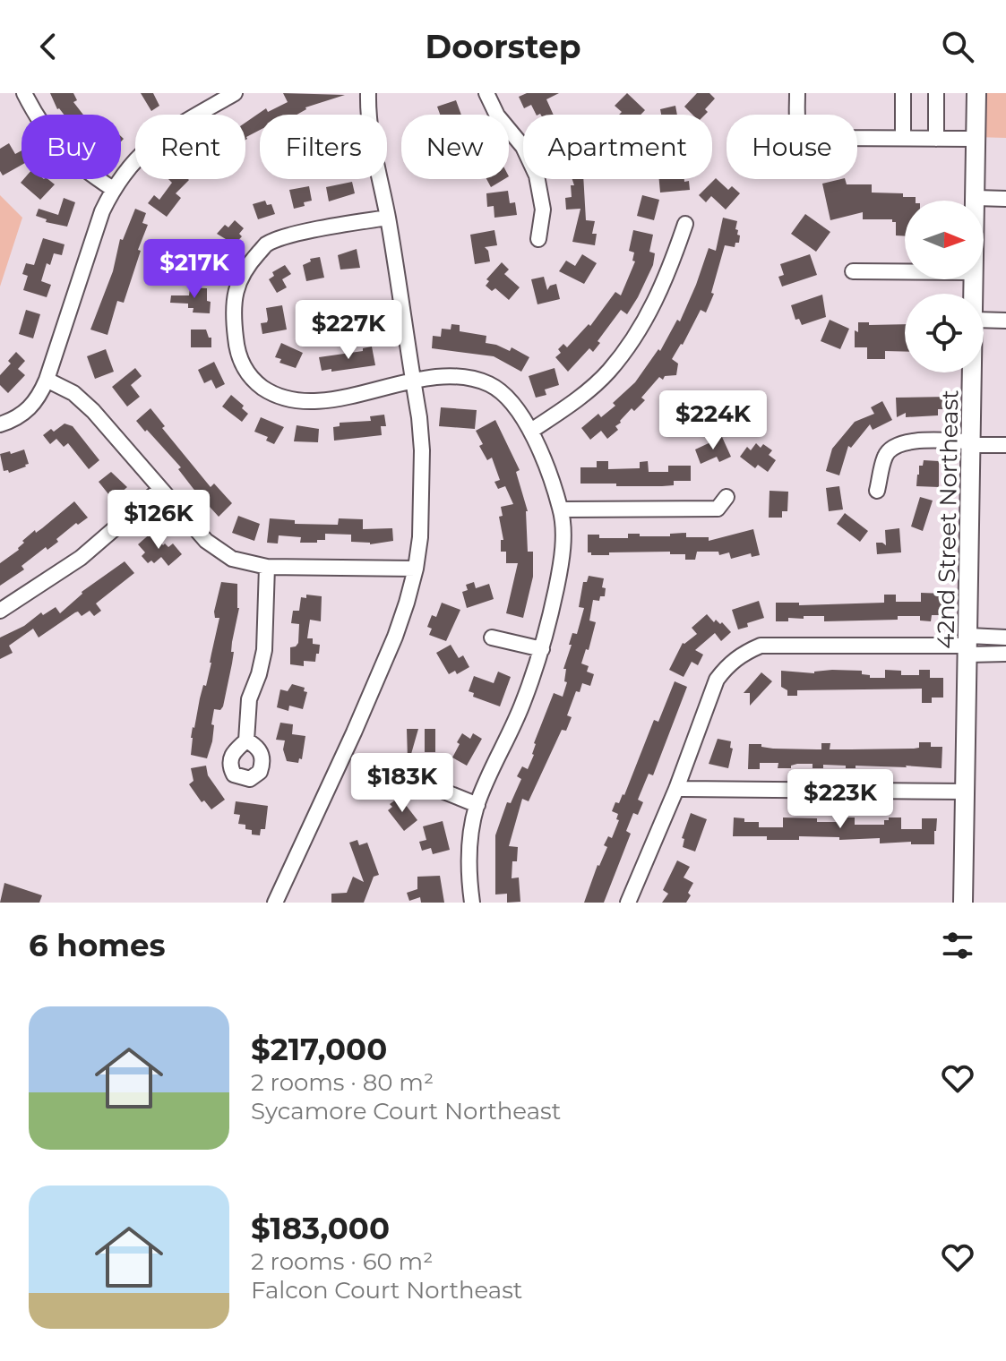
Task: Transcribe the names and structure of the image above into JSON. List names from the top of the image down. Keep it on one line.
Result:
{"streets":{"main road":["42nd Street Northeast"]},"north":"right","page":{"header":"Doorstep","chip":["Buy","Rent","Filters","New","Apartment","House"],"price":["$217K","$227K","$224K","$126K","$183K","$223K"],"heading":"6 homes","list":[{"name":"$217,000","note":"2 rooms · 80 m² · Sycamore Court Northeast"},{"name":"$183,000","note":"2 rooms · 60 m² · Falcon Court Northeast"}]}}
